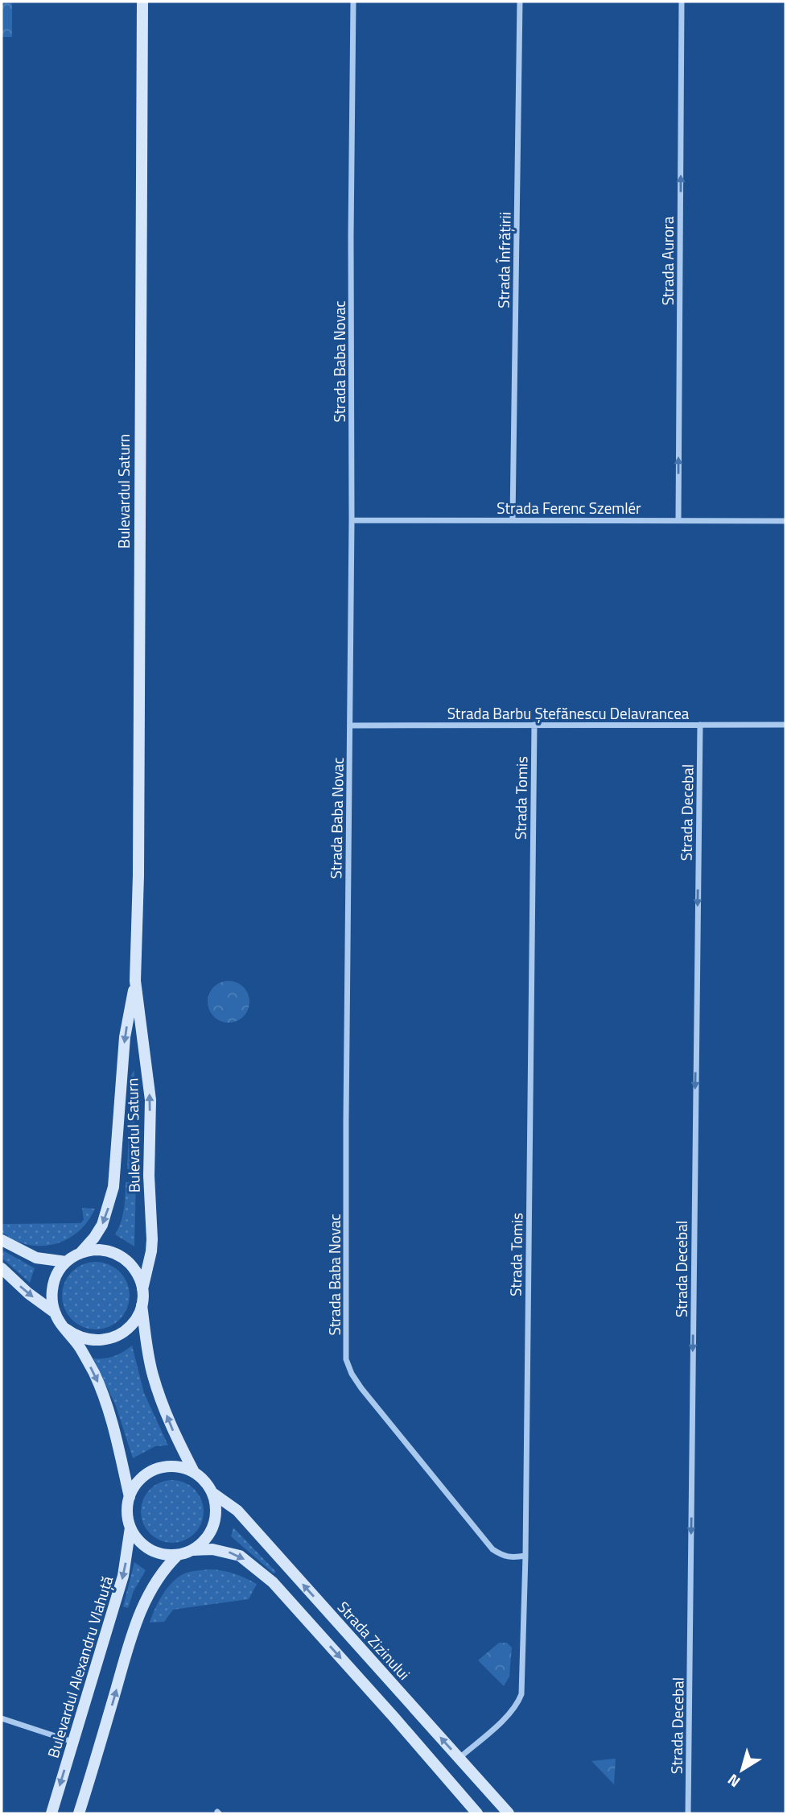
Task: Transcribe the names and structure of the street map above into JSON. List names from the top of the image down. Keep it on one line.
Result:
{"streets":{"main road":["Bulevardul Saturn","Strada Zizinului","Bulevardul Alexandru Vlahuță"],"street":["Strada Înfrățirii","Strada Aurora","Strada Baba Novac","Strada Ferenc Szemlér","Strada Barbu Ștefănescu Delavrancea","Strada Tomis","Strada Decebal"]},"crossings":[["Strada Înfrățirii","Strada Ferenc Szemlér"],["Strada Aurora","Strada Ferenc Szemlér"],["Strada Baba Novac","Strada Ferenc Szemlér"],["Strada Baba Novac","Strada Barbu Ștefănescu Delavrancea"],["Strada Baba Novac","Strada Tomis"],["Strada Barbu Ștefănescu Delavrancea","Strada Tomis"],["Strada Barbu Ștefănescu Delavrancea","Strada Decebal"],["Strada Tomis","Strada Zizinului"],["Strada Zizinului","Bulevardul Alexandru Vlahuță"]],"one_way":["Strada Aurora","Strada Decebal"],"north":"bottom left"}
